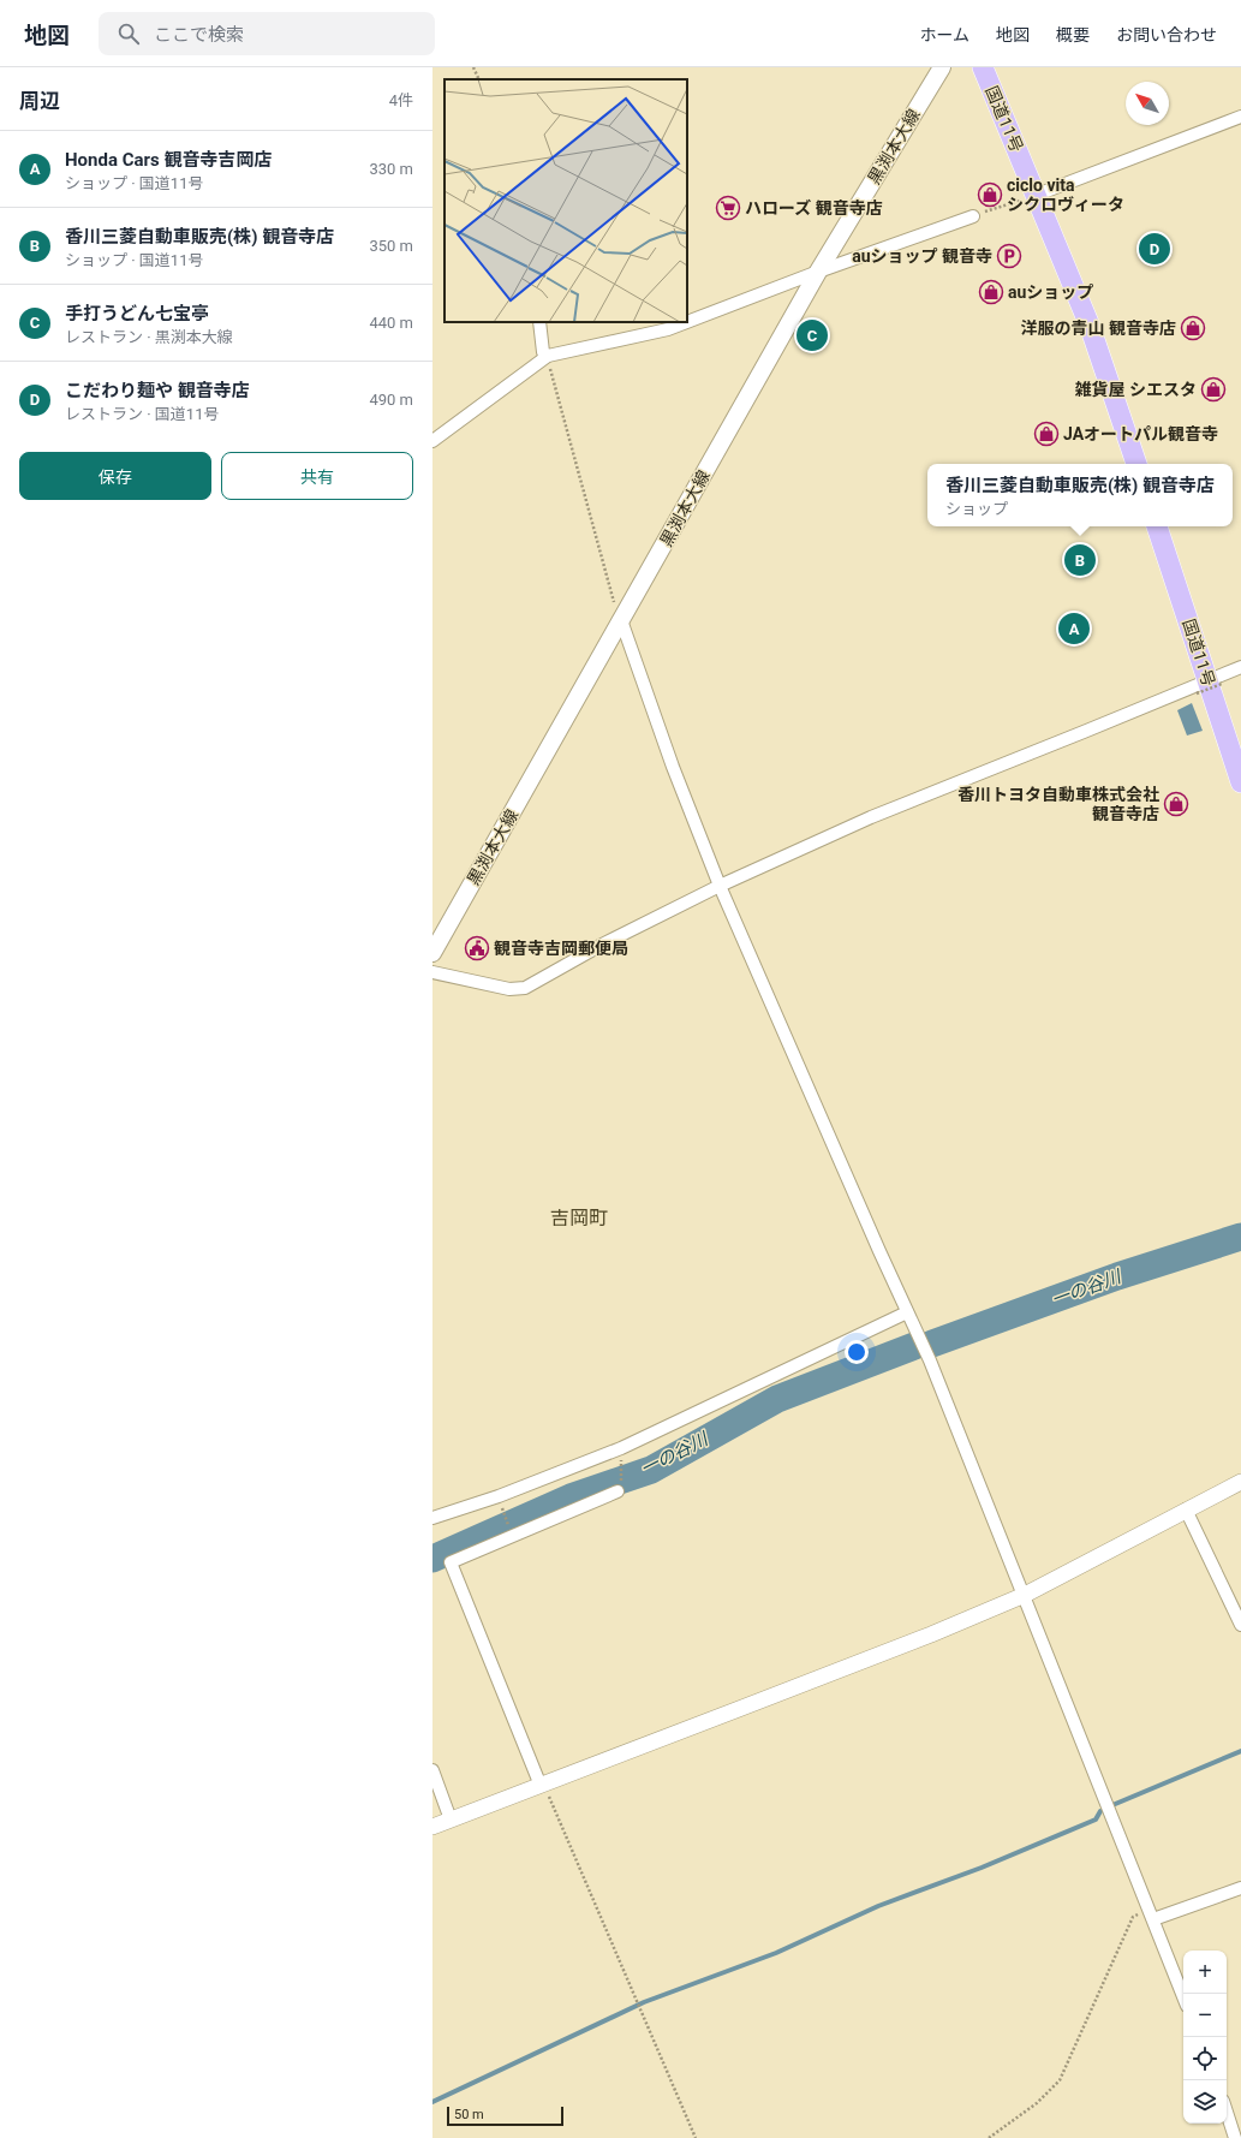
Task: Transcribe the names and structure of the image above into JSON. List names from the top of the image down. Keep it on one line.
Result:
{"streets":{"highway":["国道11号"],"main road":["黒渕本大線"]},"districts":["吉岡町"],"water":["一の谷川"],"places":{"shop":["ciclo vita シクロヴィータ","auショップ","洋服の青山 観音寺店","雑貨屋 シエスタ","JAオートパル観音寺","香川トヨタ自動車株式会社 観音寺店"],"supermarket":["ハローズ 観音寺店"],"parking":["auショップ 観音寺"],"public building":["観音寺吉岡郵便局"]},"scale_bar":"50 m","north":"top left","page":{"header":"地図","search":"ここで検索","nav":["ホーム","地図","概要","お問い合わせ"],"heading":["周辺","4件"],"list":[{"mark":"A","name":"Honda Cars 観音寺吉岡店","note":"ショップ · 国道11号","value":"330 m"},{"mark":"B","name":"香川三菱自動車販売(株) 観音寺店","note":"ショップ · 国道11号","value":"350 m"},{"mark":"C","name":"手打うどん七宝亭","note":"レストラン · 黒渕本大線","value":"440 m"},{"mark":"D","name":"こだわり麺や 観音寺店","note":"レストラン · 国道11号","value":"490 m"}],"pins":["D","C","B","A"],"buttons":["保存","共有"],"popup":["香川三菱自動車販売(株) 観音寺店","ショップ"],"map_buttons":["+","−"],"scale":"50 m"}}
